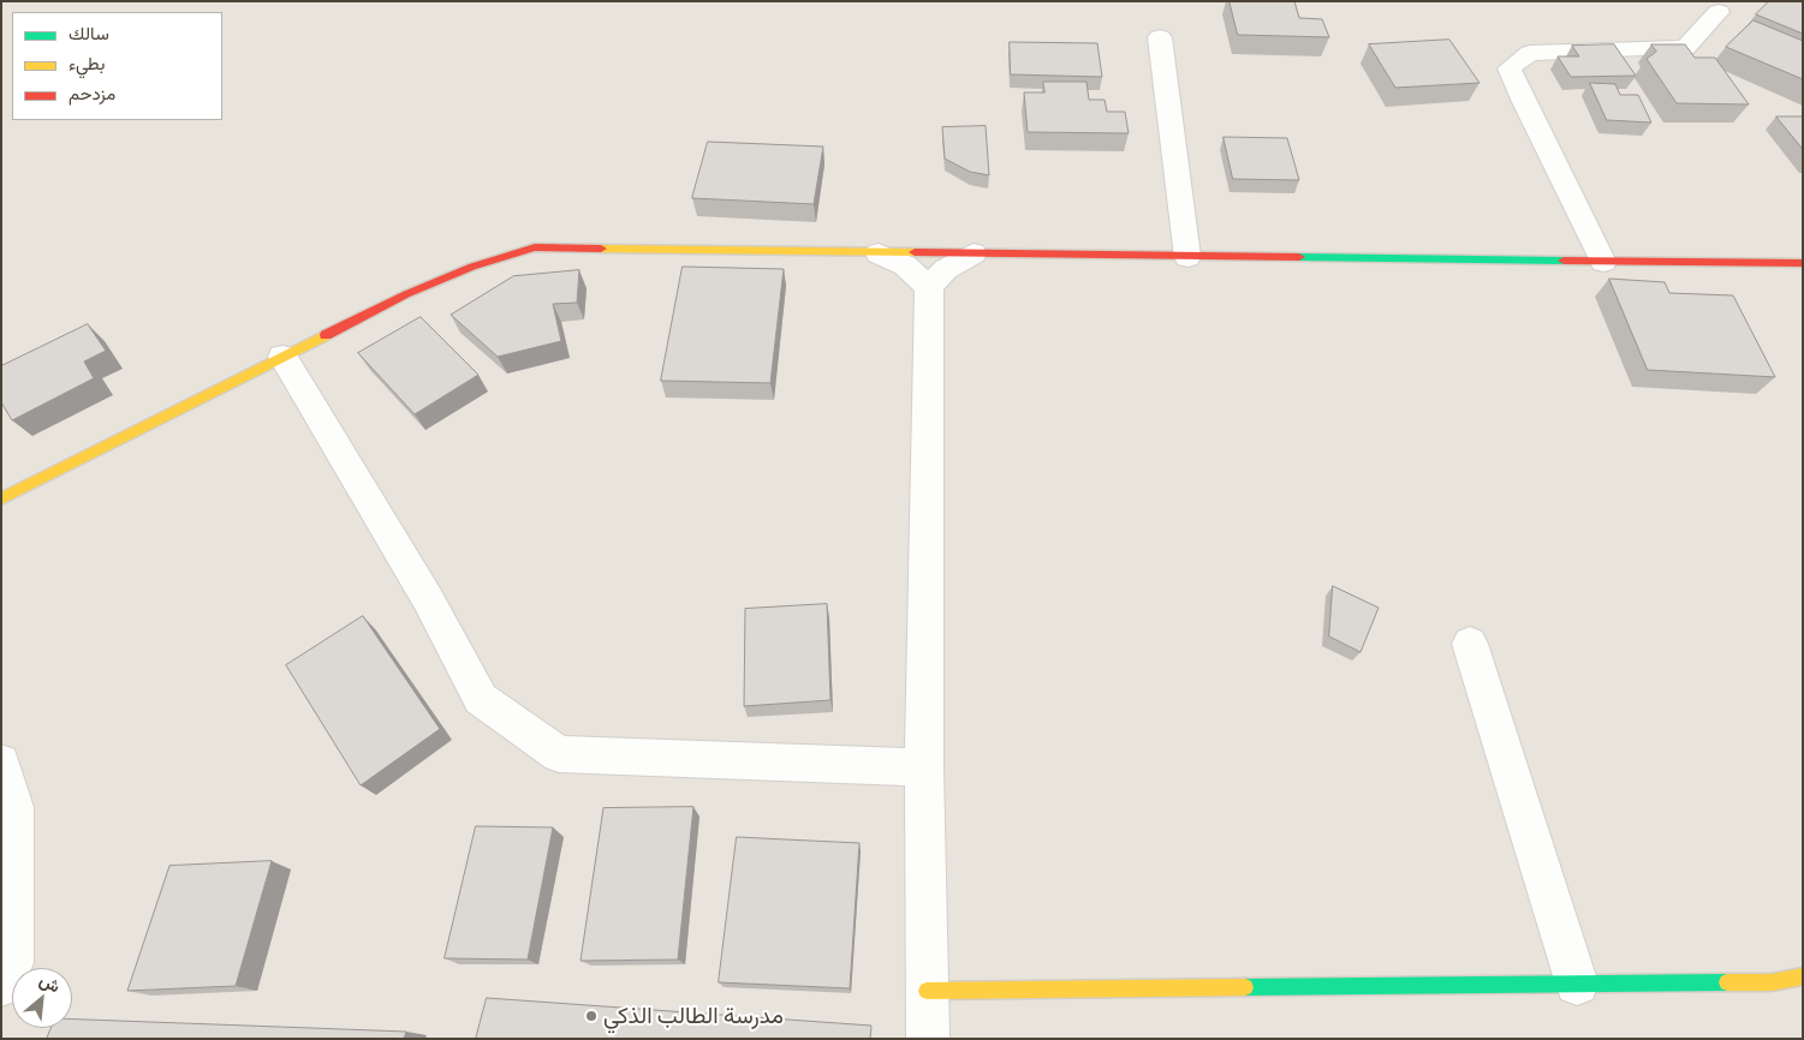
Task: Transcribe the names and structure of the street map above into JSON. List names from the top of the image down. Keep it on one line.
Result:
{"places":["مدرسة الطالب الذكي"],"legend":["سالك","بطيء","مزدحم"],"north":"top right"}
